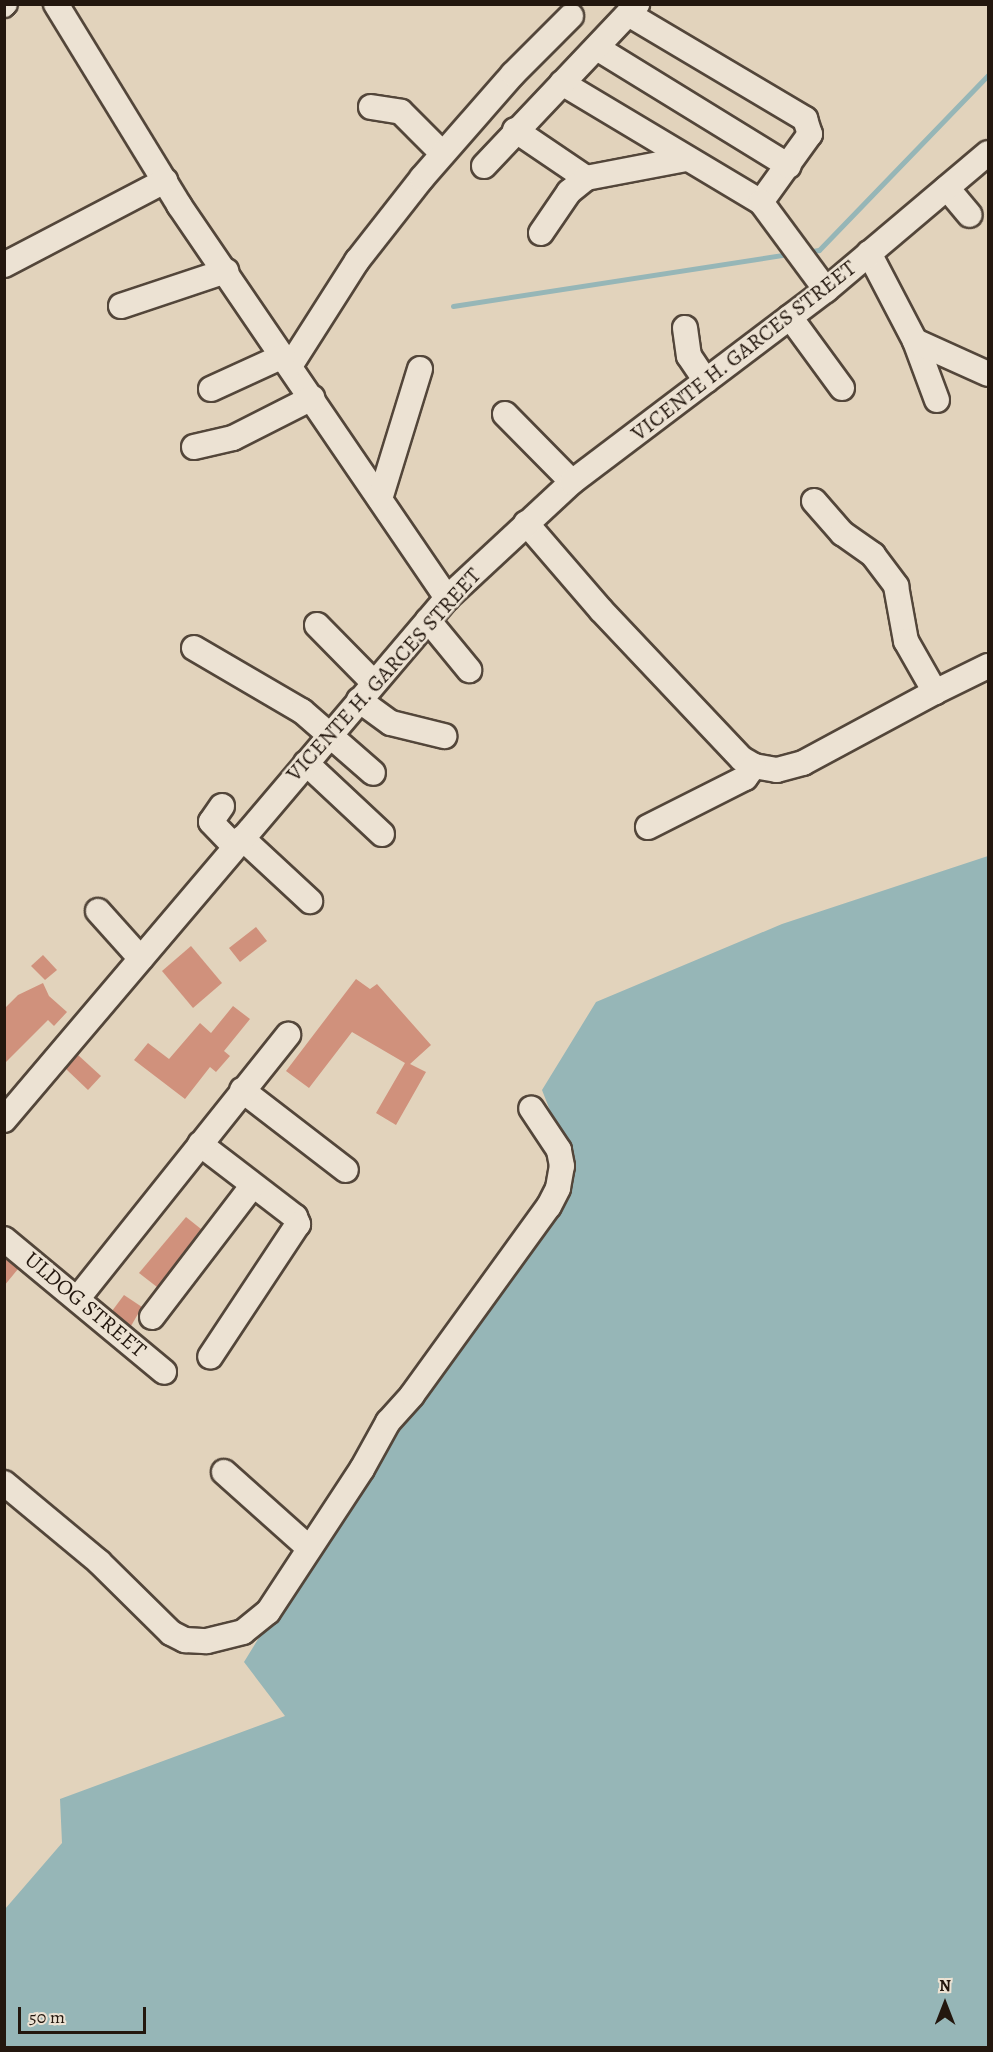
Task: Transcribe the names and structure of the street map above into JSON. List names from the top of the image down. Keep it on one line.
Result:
{"streets":{"street":["VICENTE H. GARCES STREET","ULDOG STREET"]},"scale_bar":"50 m","north":"top"}
